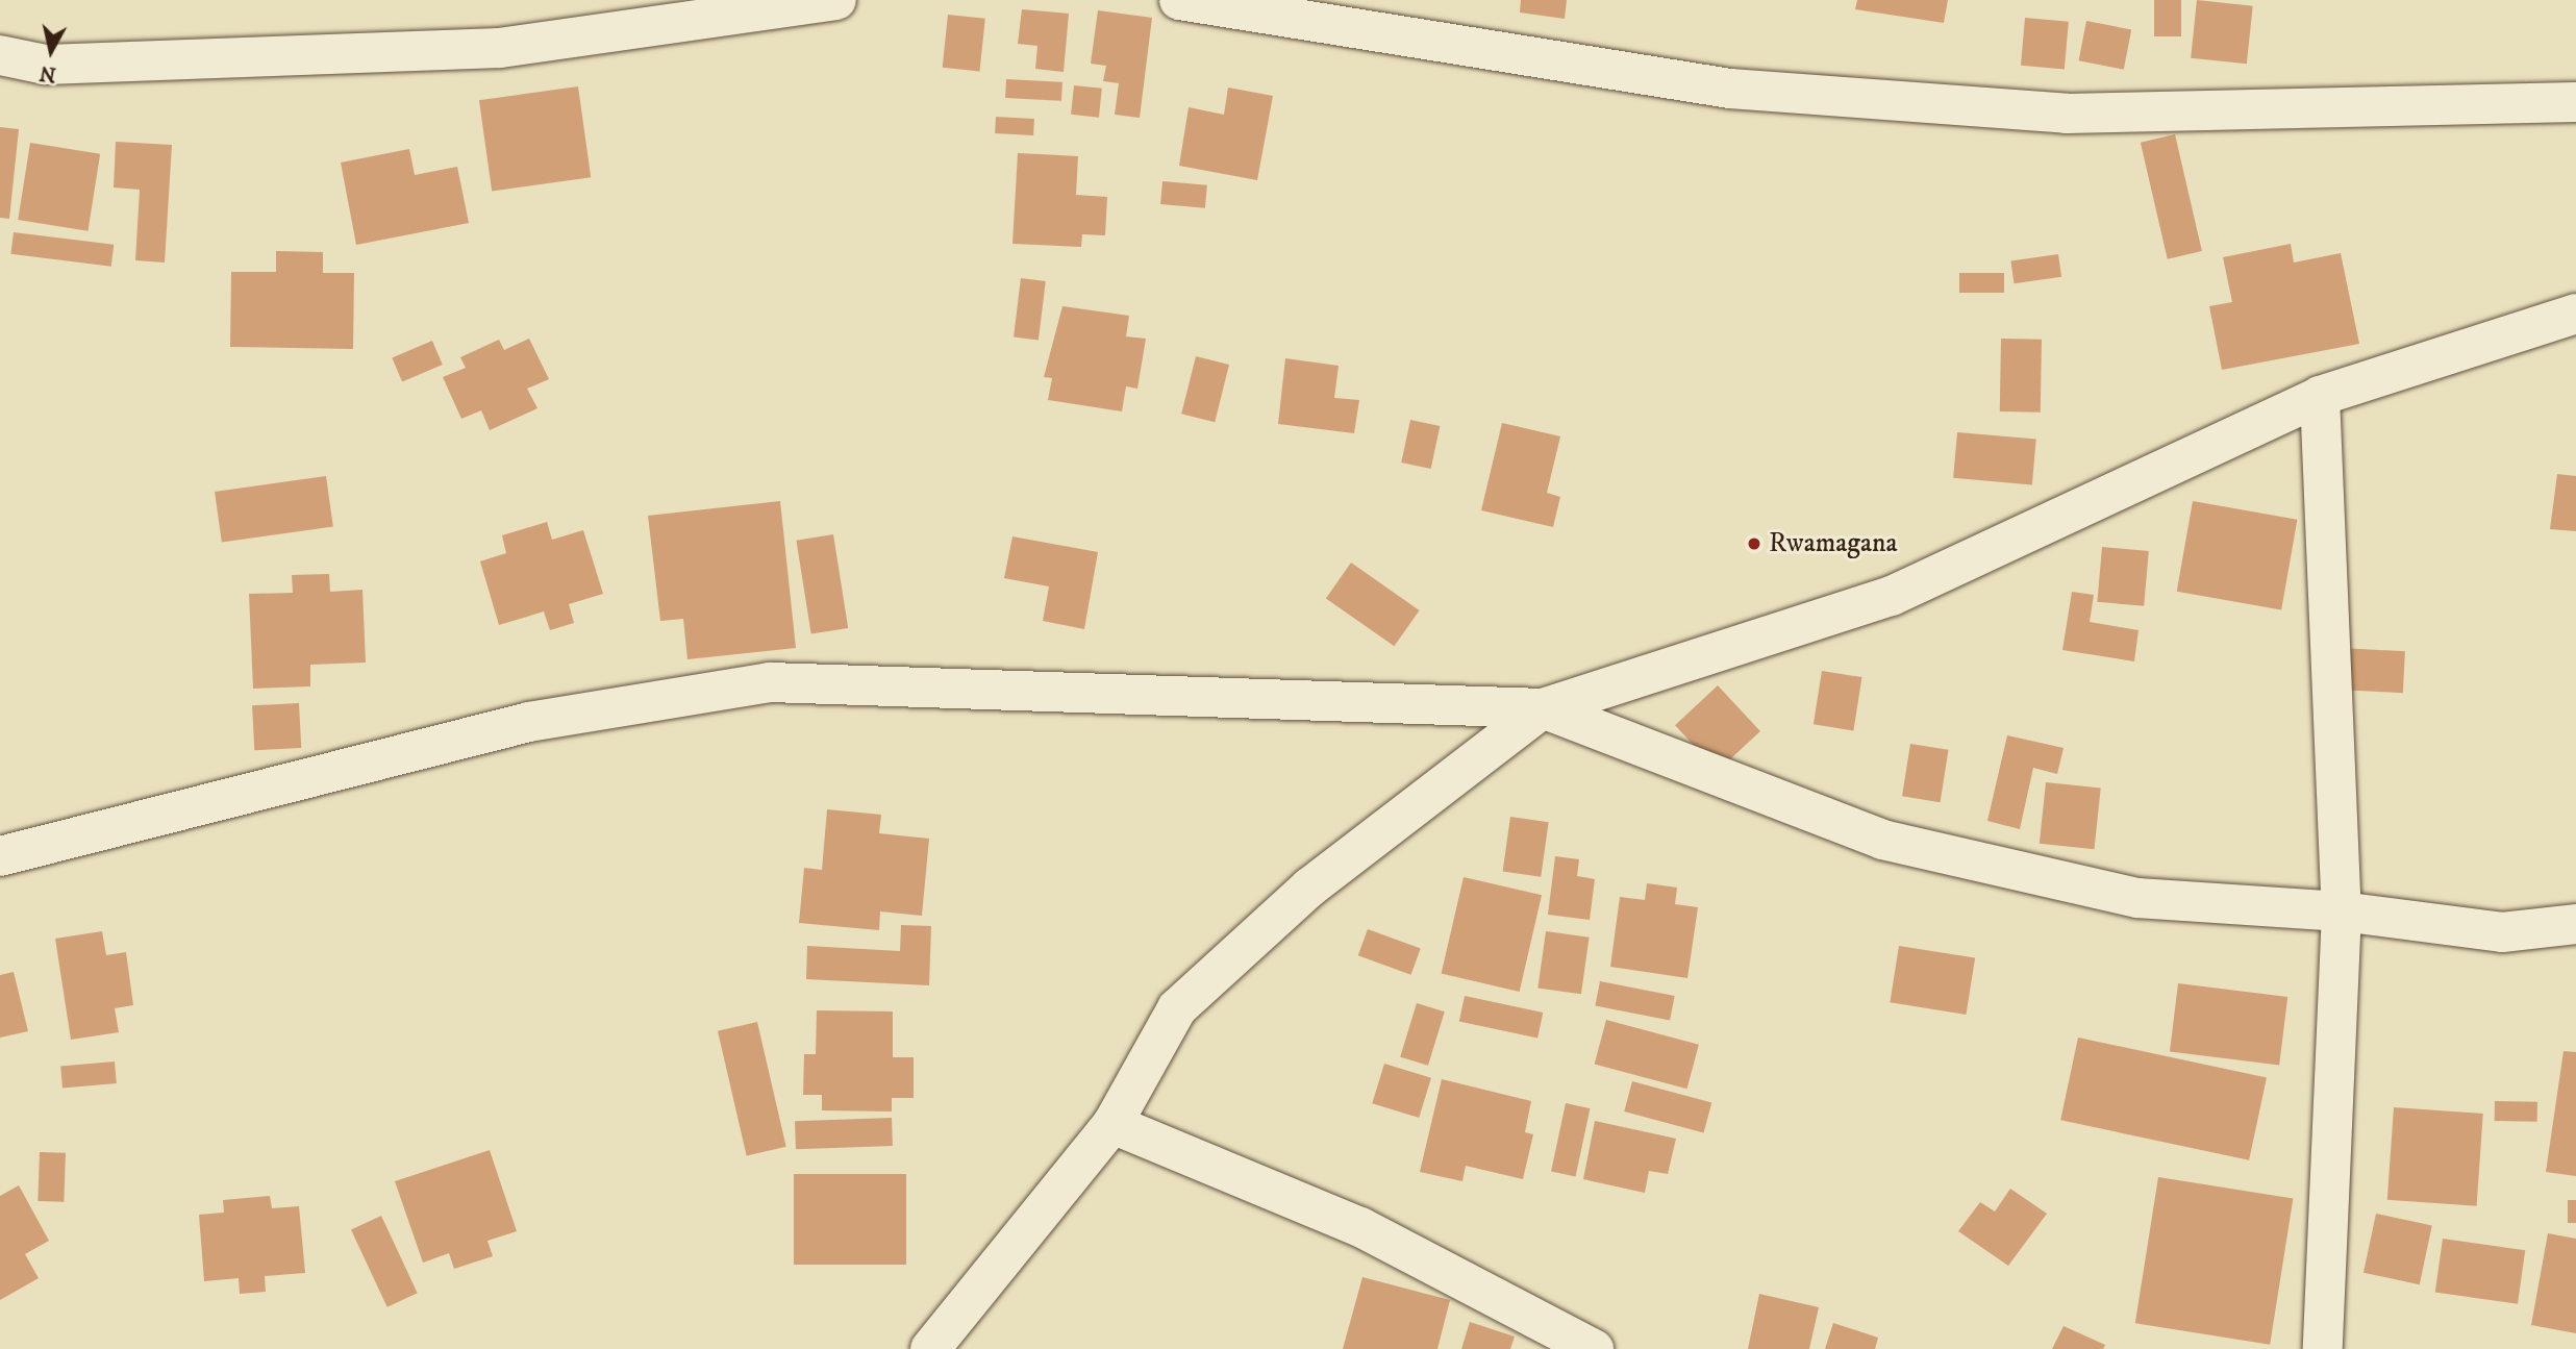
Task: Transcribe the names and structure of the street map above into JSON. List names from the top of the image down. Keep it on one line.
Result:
{"places":["Rwamagana"],"north":"bottom"}
